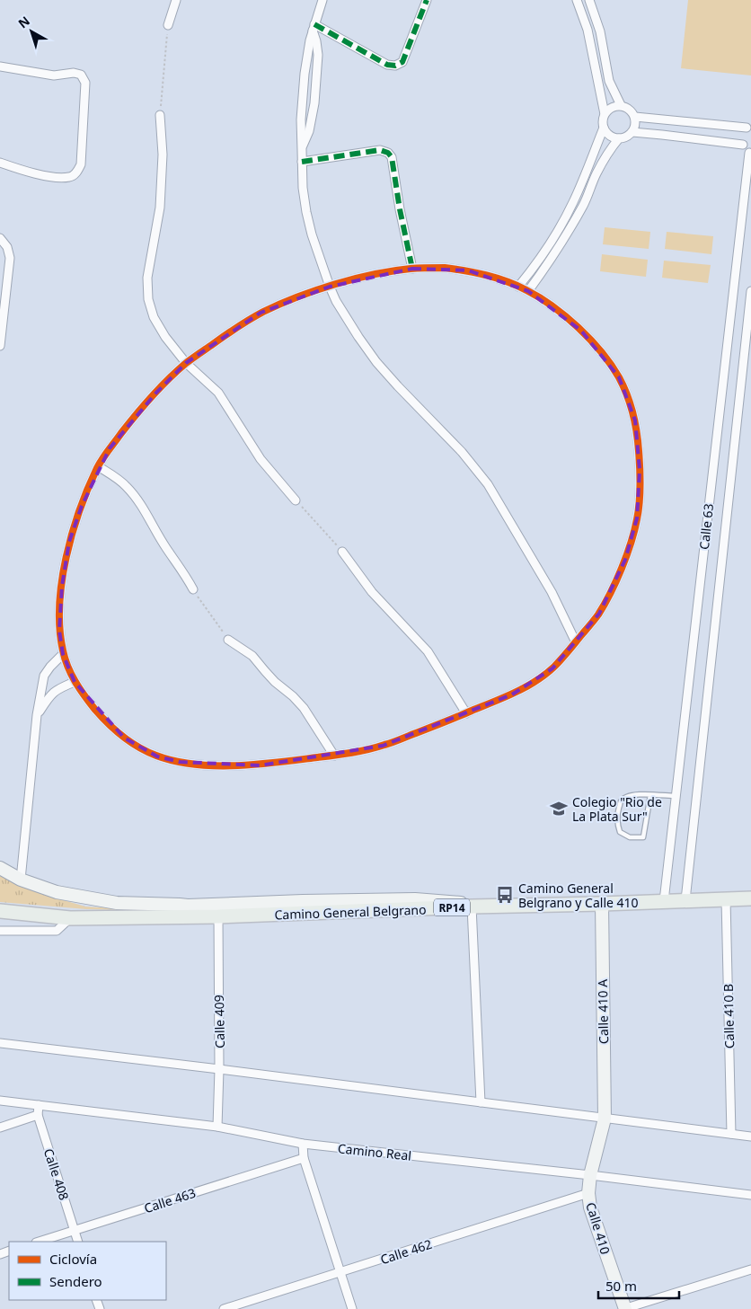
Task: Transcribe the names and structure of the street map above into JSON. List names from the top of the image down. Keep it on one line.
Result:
{"streets":{"main road":["RP14","Camino General Belgrano"],"street":["Calle 63","Calle 410 A","Calle 410 B","Calle 409","Camino Real","Calle 408","Calle 463","Calle 410","Calle 462"]},"crossings":[["Calle 63","Camino General Belgrano"],["Camino General Belgrano","Calle 410 A"],["Camino General Belgrano","Calle 410 B"],["Camino General Belgrano","Calle 409"],["Calle 410 A","Calle 410"],["Calle 409","Camino Real"],["Camino Real","Calle 408"],["Camino Real","Calle 410"],["Calle 408","Calle 463"],["Calle 410","Calle 462"]],"places":{"school or university":["Colegio \"Rio de La Plata Sur\""],"bus stop":["Camino General Belgrano y Calle 410"]},"legend":["Ciclovía","Sendero"],"scale_bar":"50 m","north":"top left"}
